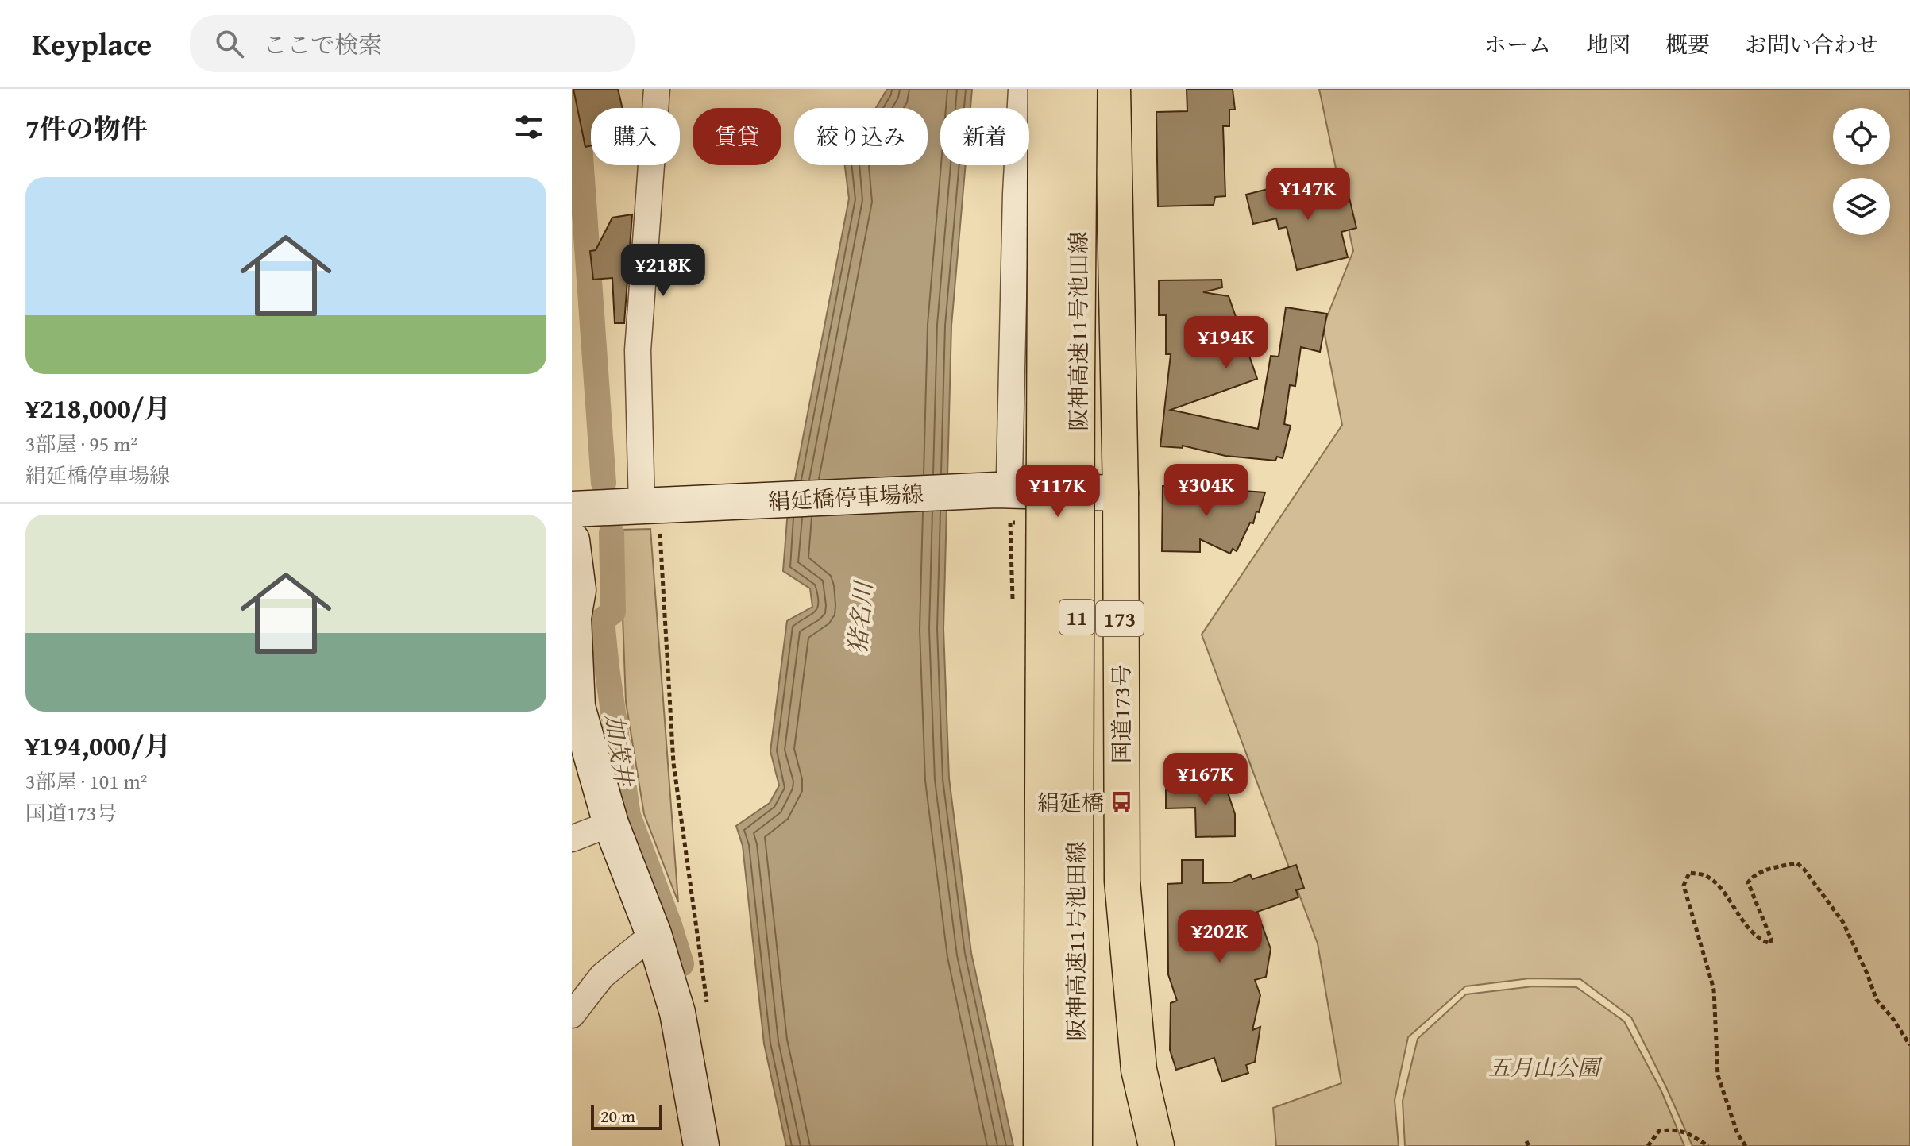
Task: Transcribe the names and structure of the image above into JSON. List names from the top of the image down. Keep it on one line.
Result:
{"streets":{"highway":["阪神高速11号池田線","11","173","国道173号"],"street":["絹延橋停車場線"]},"crossings":[["絹延橋停車場線","国道173号"]],"water":["猪名川","加茂井"],"parks":["五月山公園"],"places":{"bus stop":["絹延橋"]},"scale_bar":"20 m","page":{"header":"Keyplace","search":"ここで検索","nav":["ホーム","地図","概要","お問い合わせ"],"heading":"7件の物件","chip":["購入","賃貸","絞り込み","新着"],"list":[{"name":"¥218,000/月","note":"3部屋 · 95 m² · 絹延橋停車場線"},{"name":"¥194,000/月","note":"3部屋 · 101 m² · 国道173号"}],"price":["¥147K","¥218K","¥194K","¥304K","¥117K","¥167K","¥202K"],"scale":"20 m"}}
